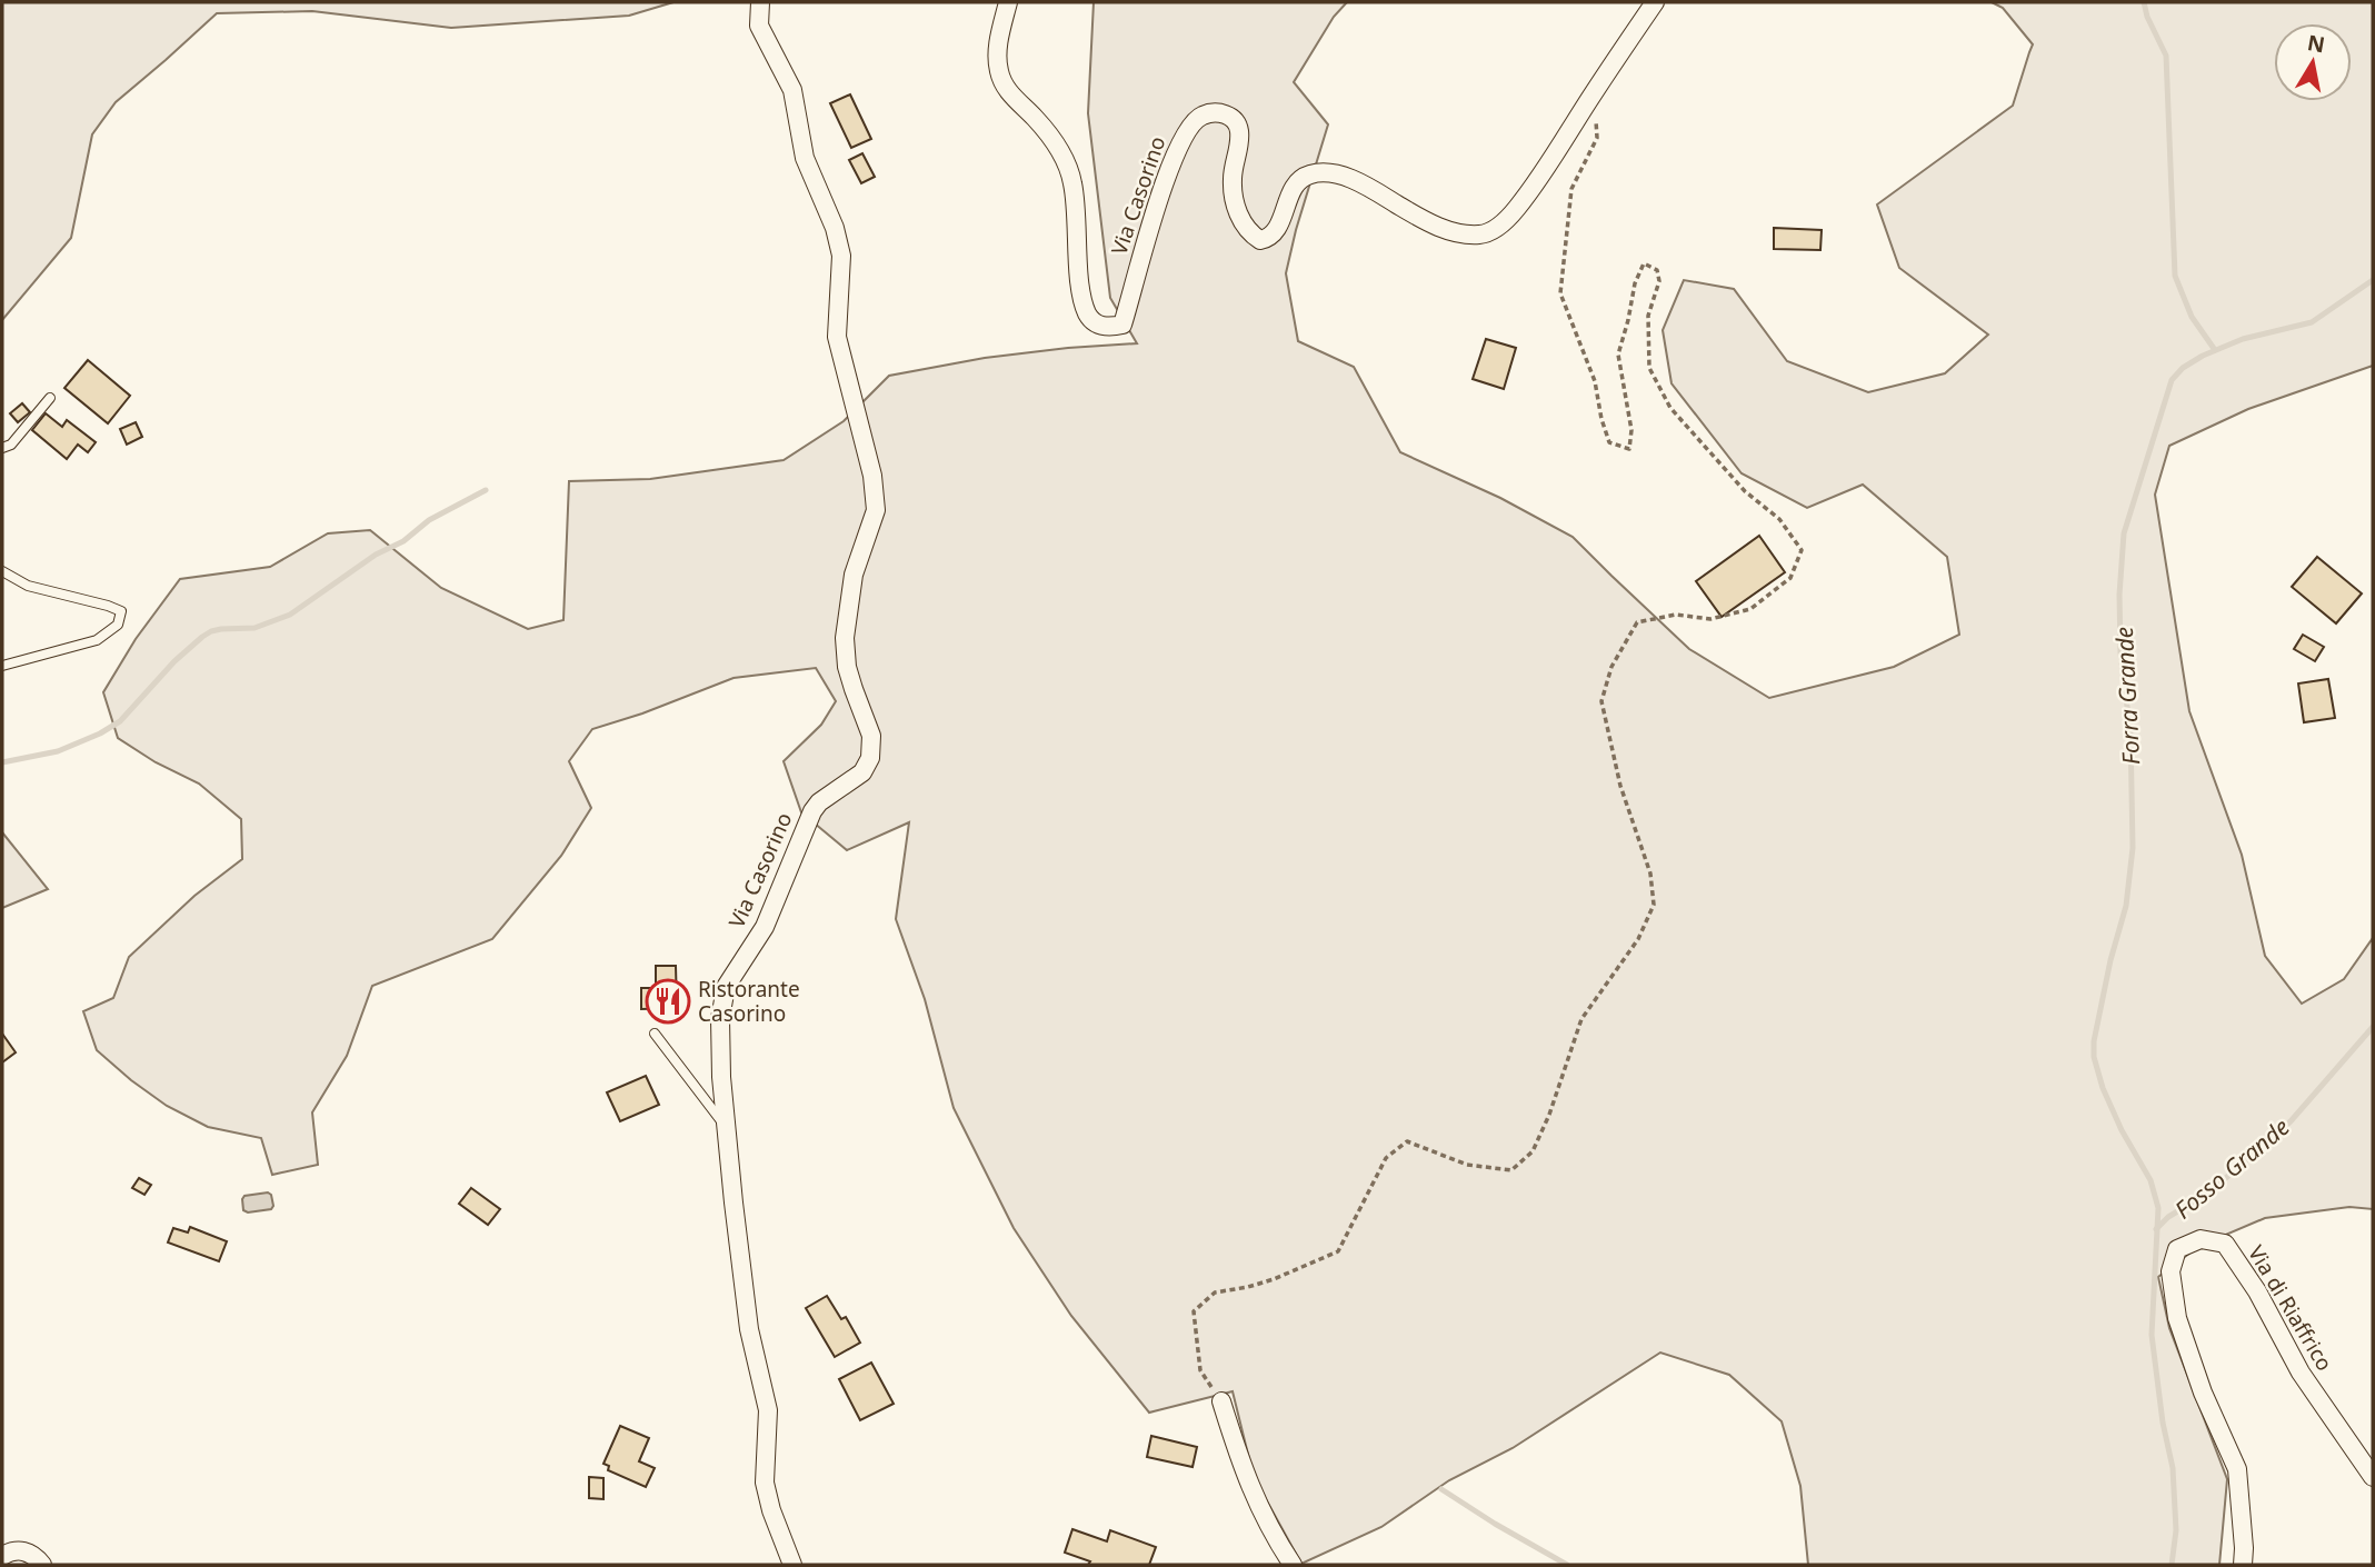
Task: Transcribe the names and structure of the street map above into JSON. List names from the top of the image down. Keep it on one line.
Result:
{"streets":{"street":["Via Casorino","Via di Riaffrico"]},"water":["Forra Grande","Fosso Grande"],"places":{"restaurant":["Ristorante Casorino"]},"north":"top"}
